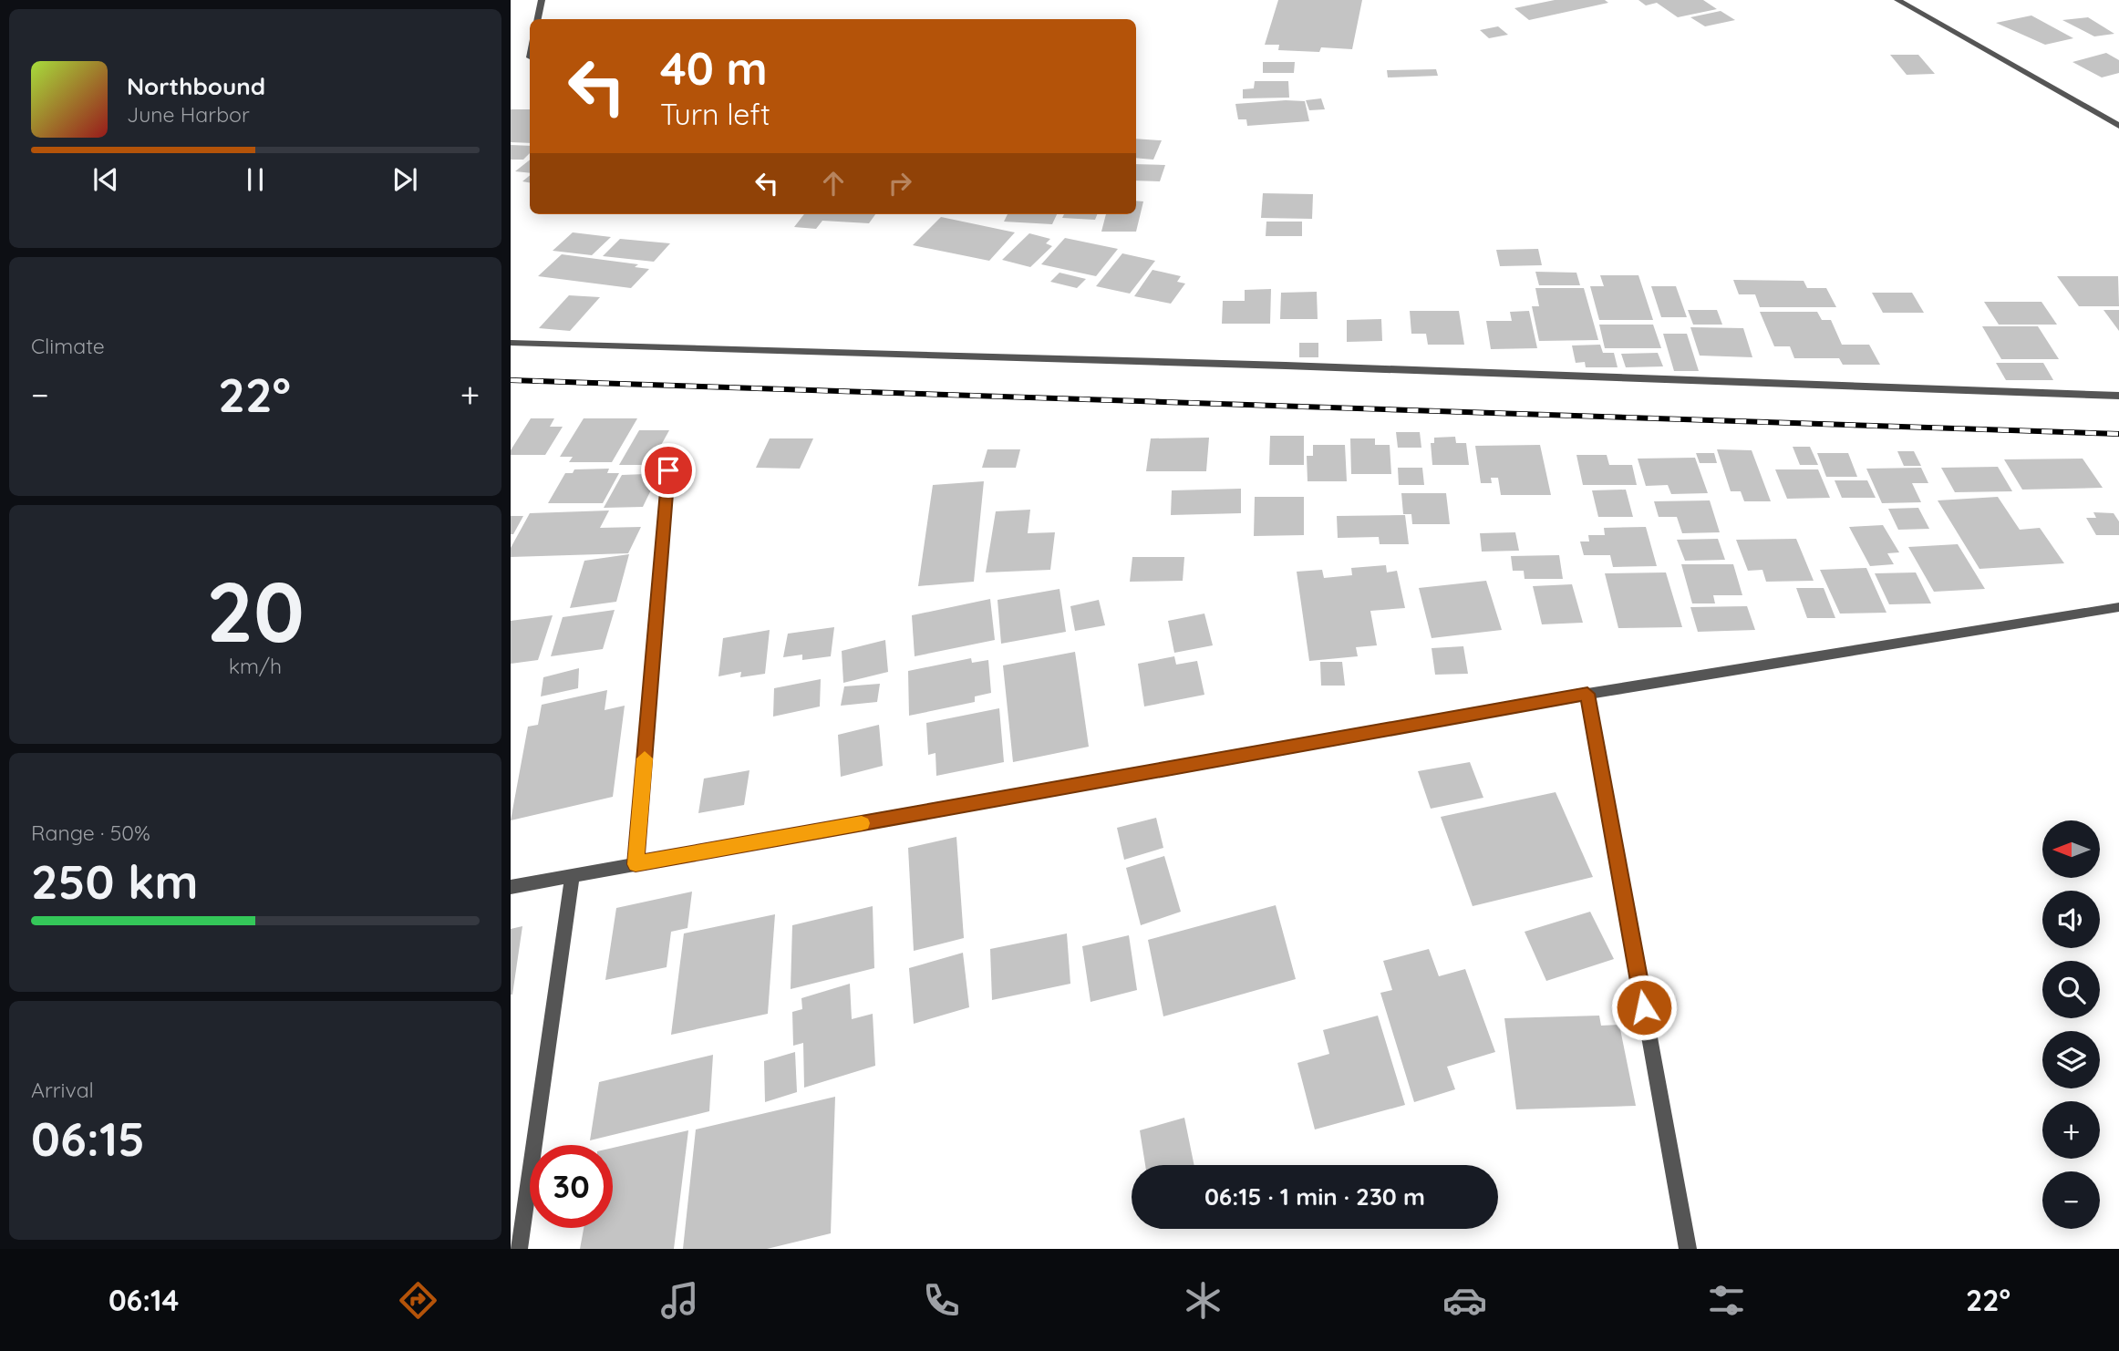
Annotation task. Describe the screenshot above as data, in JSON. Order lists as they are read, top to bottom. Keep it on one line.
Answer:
{"north":"left","page":{"turn":["40 m","Turn left"],"song":["Northbound","June Harbor"],"tile":["Climate",["20","km/h"],["Range · 50%","250 km"],["Arrival","06:15"]],"heat":["−","22°","+"],"map_buttons":["+","−"],"limit":"30","trip":"06:15 · 1 min · 230 m","tabs":["06:14","22°"]}}
